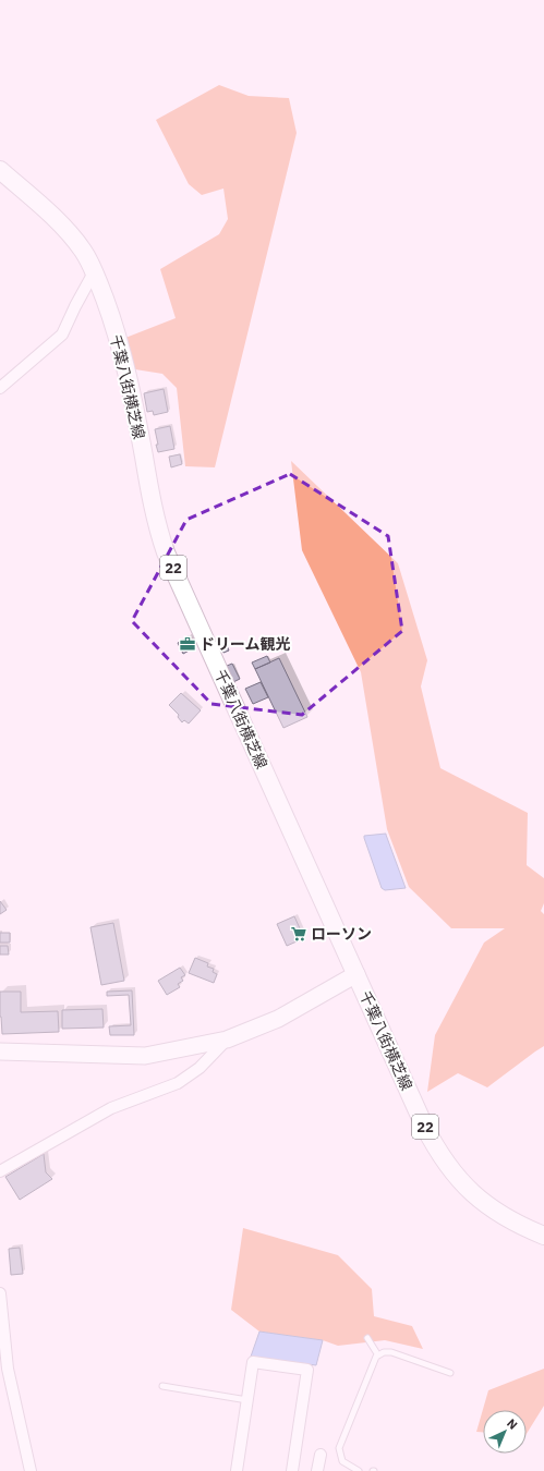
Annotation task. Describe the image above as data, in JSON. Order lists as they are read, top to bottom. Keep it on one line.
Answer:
{"streets":{"main road":["千葉八街横芝線","22"]},"places":{"office":["ドリーム観光"],"supermarket":["ローソン"]},"north":"top right"}
